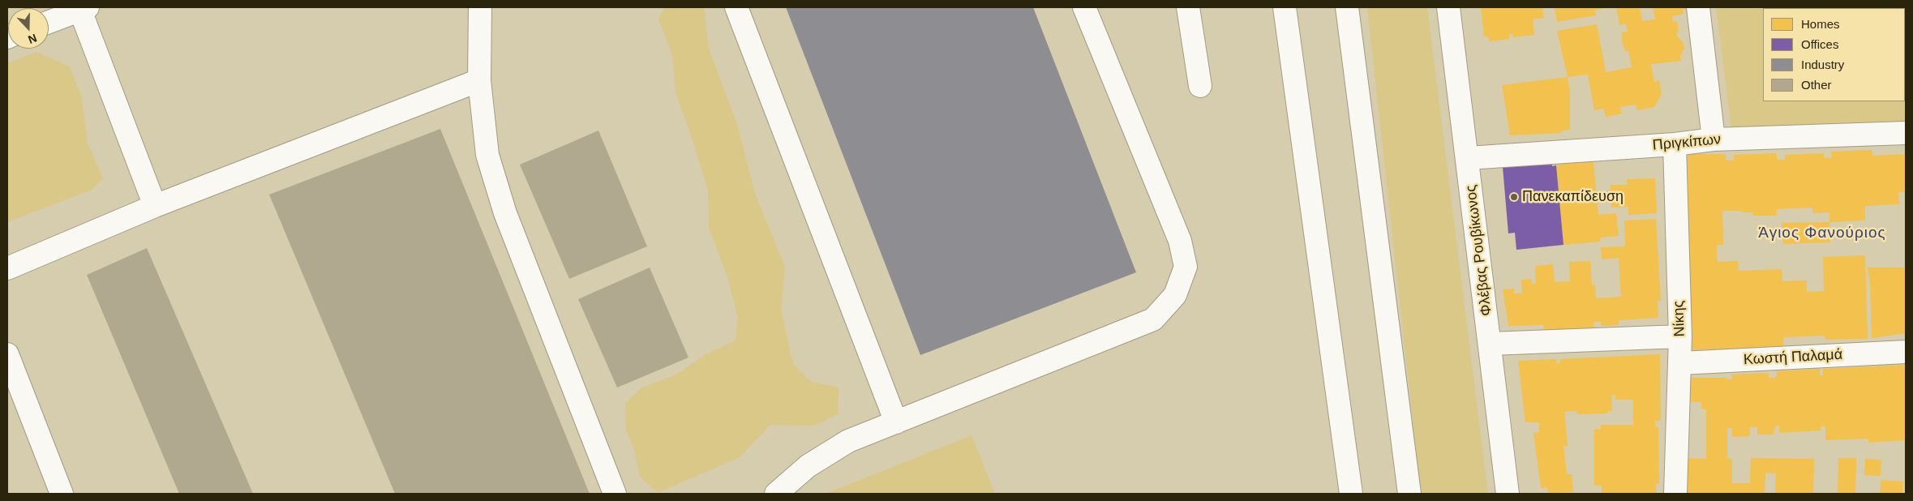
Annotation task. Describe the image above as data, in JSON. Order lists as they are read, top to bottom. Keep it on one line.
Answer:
{"streets":{"street":["Πριγκίπων","Φλέβας Ρουβίκωνος","Νίκης","Κωστή Παλαμά"]},"crossings":[["Πριγκίπων","Φλέβας Ρουβίκωνος"],["Πριγκίπων","Νίκης"],["Νίκης","Κωστή Παλαμά"]],"districts":["Άγιος Φανούριος"],"places":["Πανεκαπίδευση"],"legend":["Homes","Offices","Industry","Other"],"north":"bottom"}
